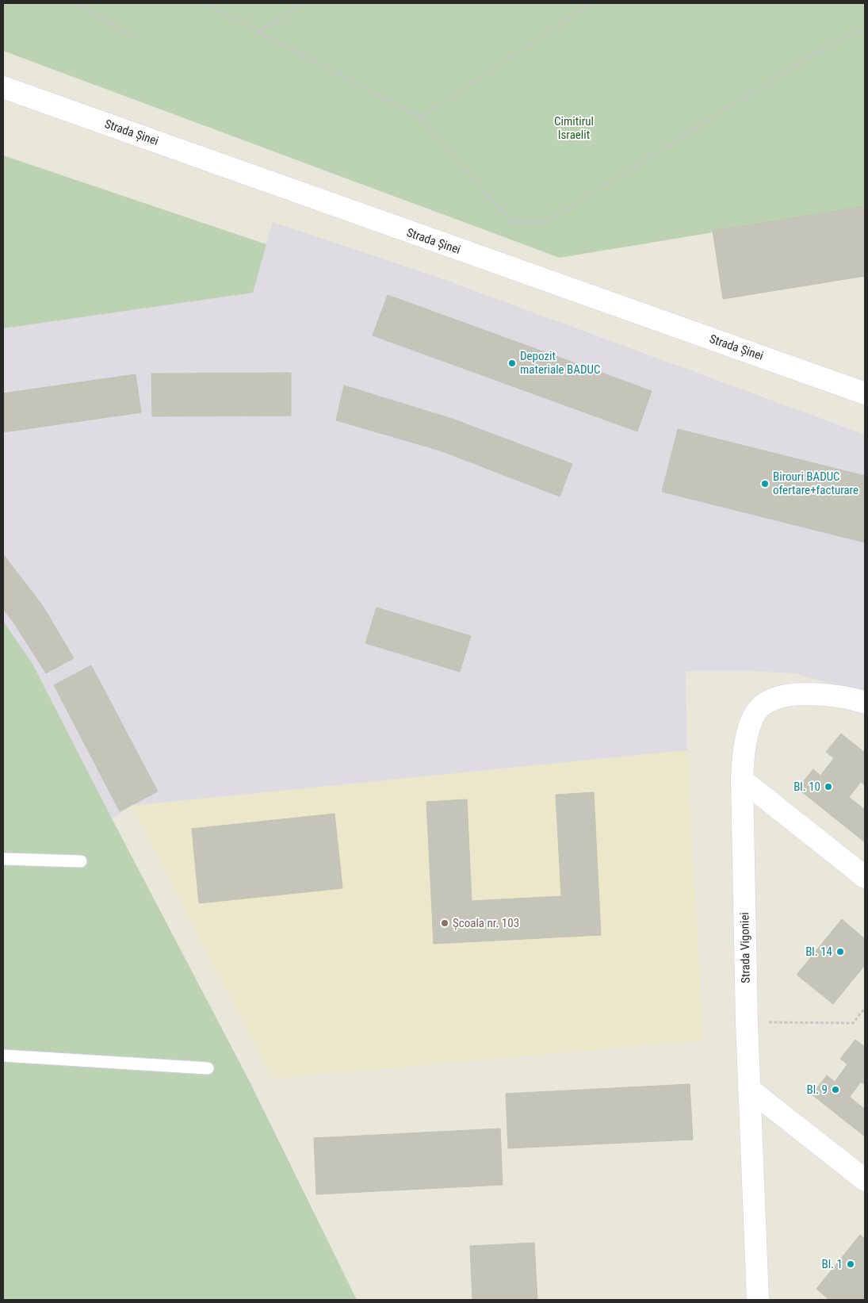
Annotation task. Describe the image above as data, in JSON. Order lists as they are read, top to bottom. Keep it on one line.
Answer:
{"streets":{"street":["Strada Șinei","Strada Vigoniei"]},"parks":["Cimitirul Israelit"],"places":["Depozit materiale BADUC","Birouri BADUC ofertare+facturare","Bl. 10","Școala nr. 103","Bl. 14","Bl. 9","Bl. 1"]}
